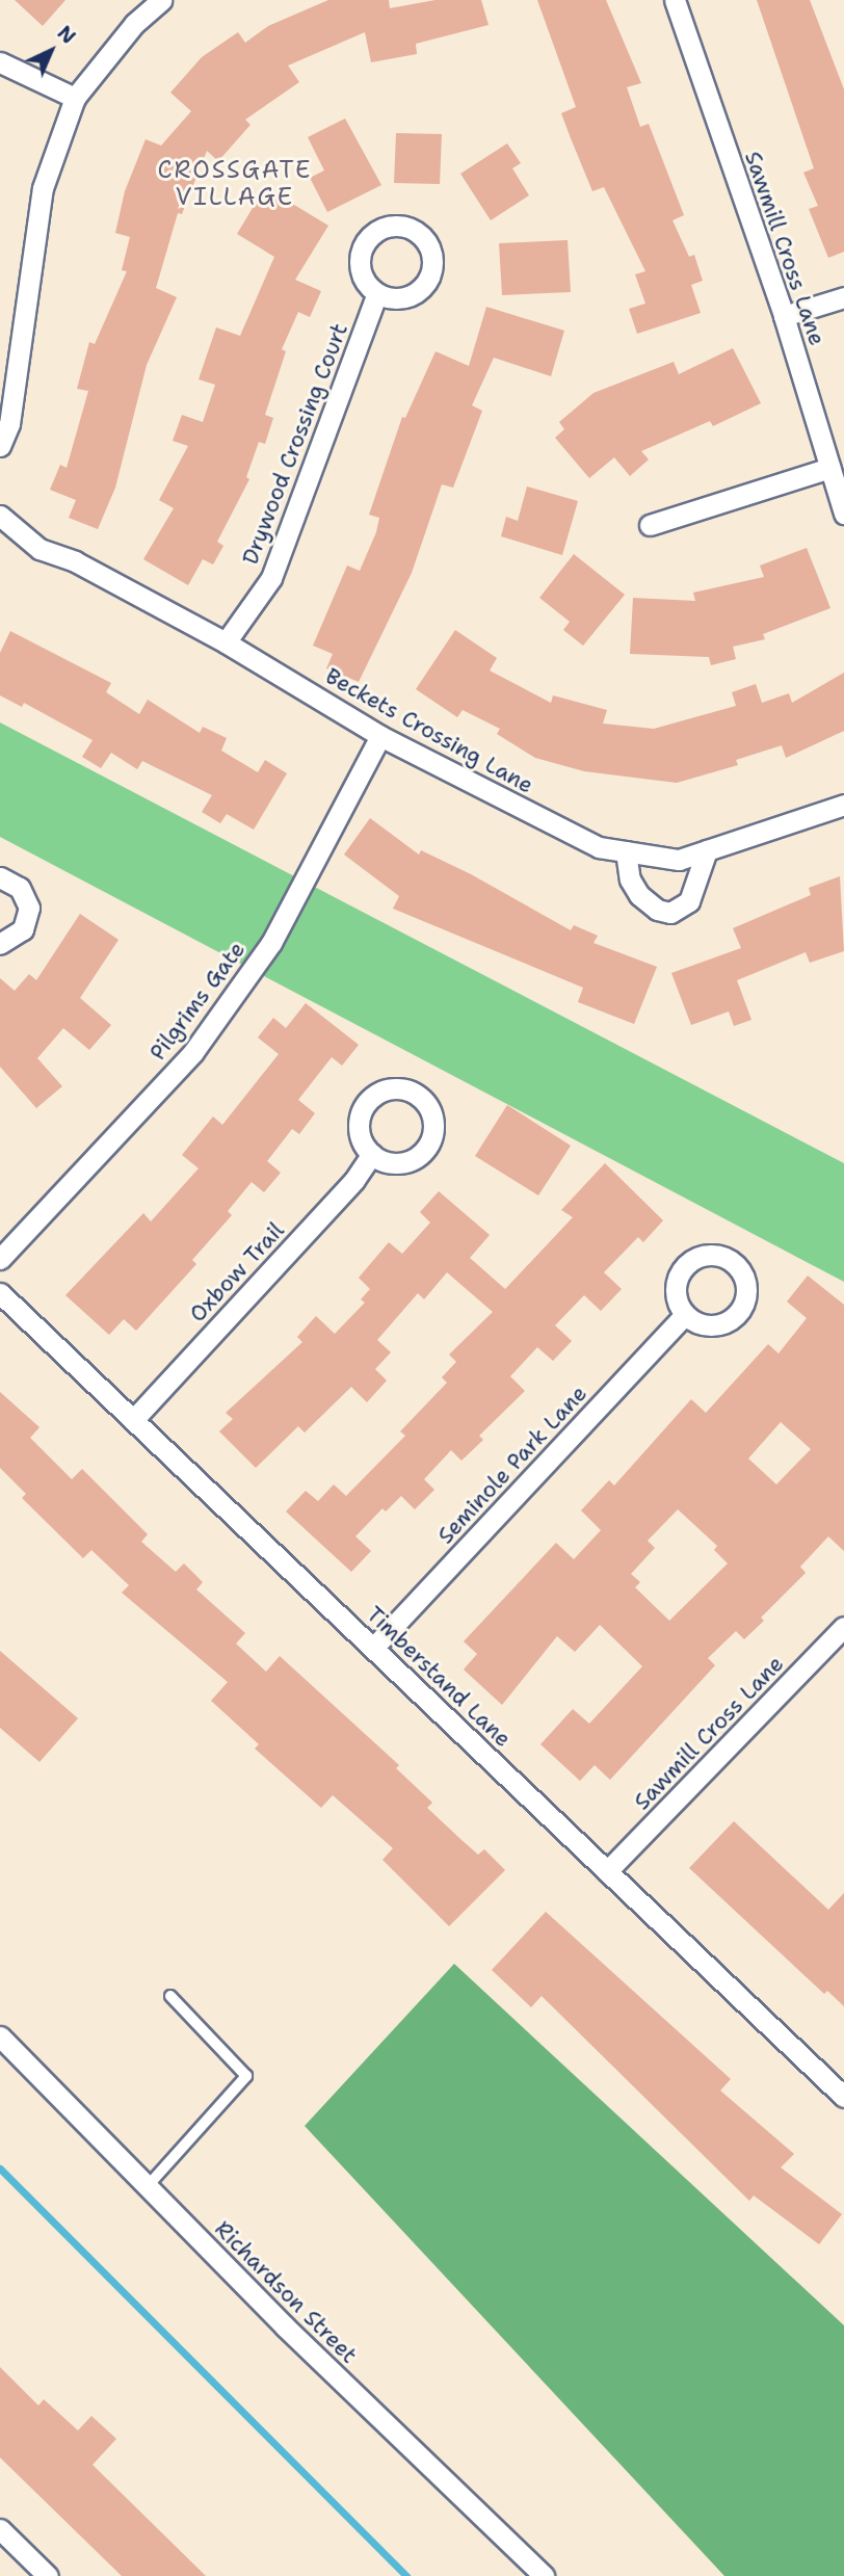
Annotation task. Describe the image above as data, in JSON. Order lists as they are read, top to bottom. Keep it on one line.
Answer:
{"streets":{"street":["Sawmill Cross Lane","Drywood Crossing Court","Beckets Crossing Lane","Pilgrims Gate","Oxbow Trail","Seminole Park Lane","Timberstand Lane","Richardson Street"]},"crossings":[["Sawmill Cross Lane","Timberstand Lane"],["Drywood Crossing Court","Beckets Crossing Lane"],["Beckets Crossing Lane","Pilgrims Gate"],["Oxbow Trail","Timberstand Lane"],["Seminole Park Lane","Timberstand Lane"]],"districts":["CROSSGATE VILLAGE"],"north":"top right"}
